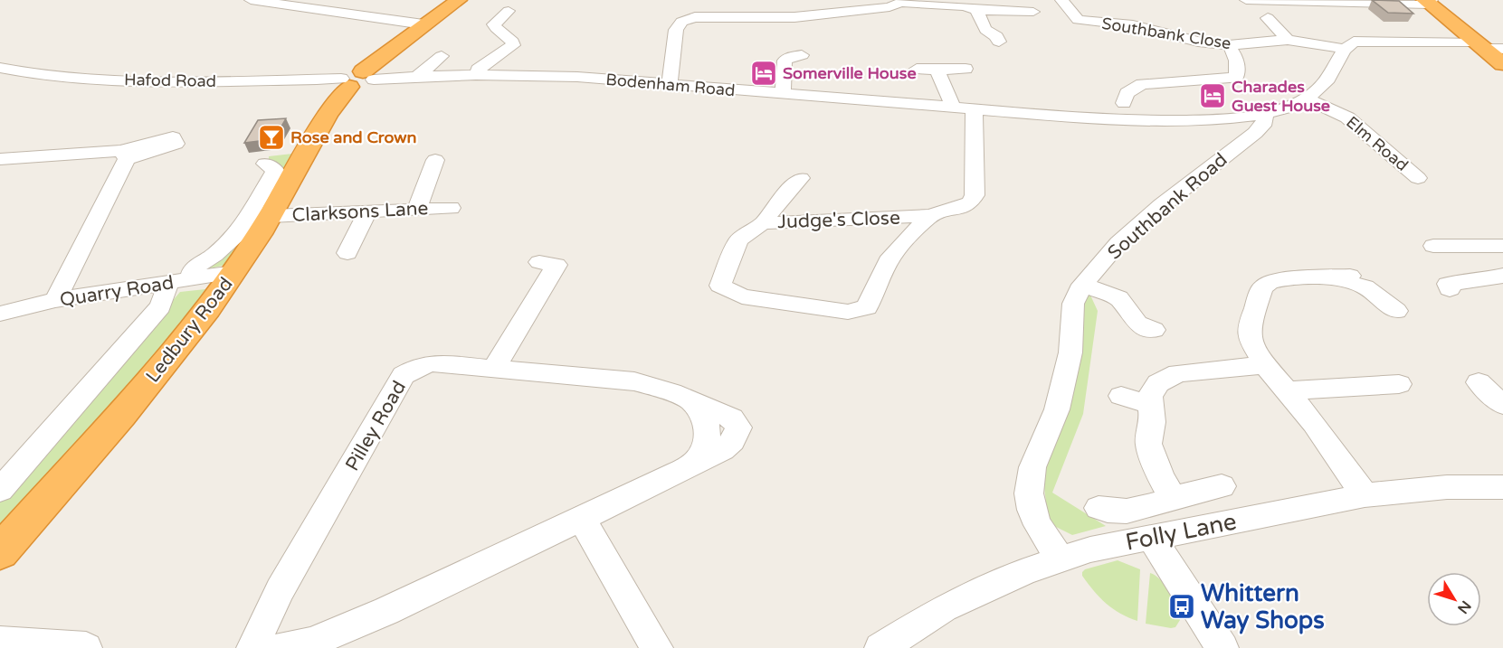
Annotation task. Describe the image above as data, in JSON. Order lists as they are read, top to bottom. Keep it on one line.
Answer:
{"streets":{"highway":["Ledbury Road"],"street":["Southbank Close","Hafod Road","Bodenham Road","Elm Road","Southbank Road","Clarksons Lane","Judge's Close","Quarry Road","Pilley Road","Folly Lane"]},"crossings":[["Southbank Close","Southbank Road"],["Hafod Road","Bodenham Road"],["Hafod Road","Ledbury Road"],["Bodenham Road","Southbank Road"],["Bodenham Road","Judge's Close"],["Bodenham Road","Ledbury Road"],["Elm Road","Southbank Road"],["Southbank Road","Folly Lane"],["Clarksons Lane","Ledbury Road"],["Quarry Road","Ledbury Road"]],"places":{"hotel":["Somerville House","Charades Guest House"],"bar":["Rose and Crown"],"bus stop":["Whittern Way Shops"]},"north":"bottom right"}
